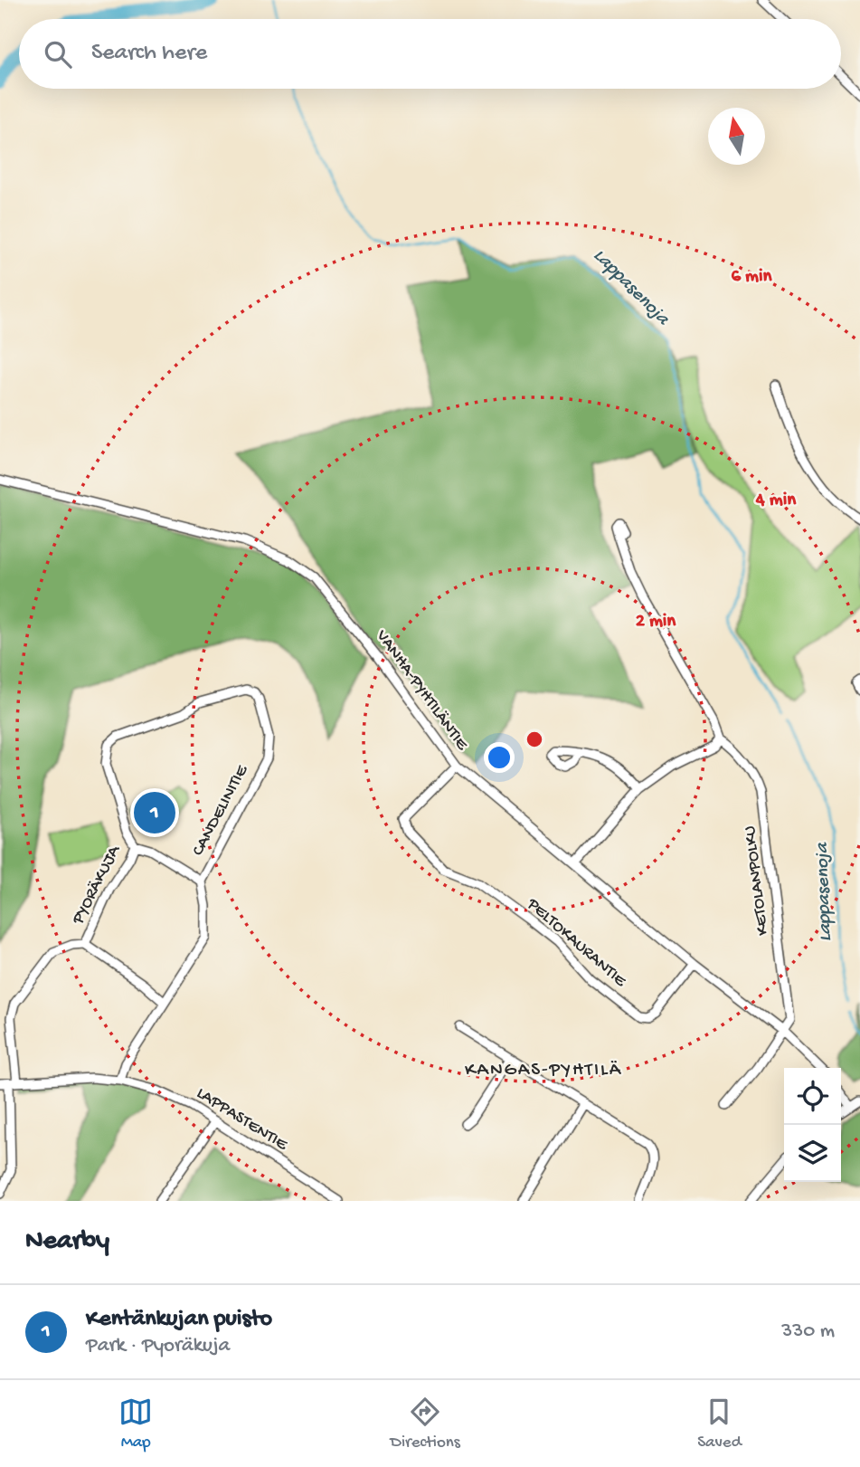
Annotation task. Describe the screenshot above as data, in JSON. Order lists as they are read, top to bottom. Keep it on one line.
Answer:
{"streets":{"street":["VANHA-PYHTILÄNTIE","CANDELINITIE","KETOLANPOLKU","PYORÄKUJA","PELTOKAURANTIE","LAPPASTENTIE"]},"crossings":[["VANHA-PYHTILÄNTIE","KETOLANPOLKU"],["VANHA-PYHTILÄNTIE","PELTOKAURANTIE"],["CANDELINITIE","PYORÄKUJA"],["CANDELINITIE","LAPPASTENTIE"],["PYORÄKUJA","LAPPASTENTIE"]],"districts":["KANGAS-PYHTILÄ"],"water":["Lappasenoja"],"north":"top","page":{"search":"Search here","pins":"1","heading":"Nearby","list":[{"mark":"1","name":"Kentänkujan puisto","note":"Park · Pyoräkuja","value":"330 m"}],"nav":["Map","Directions","Saved"]},"rings":["6 min","4 min","2 min"]}
